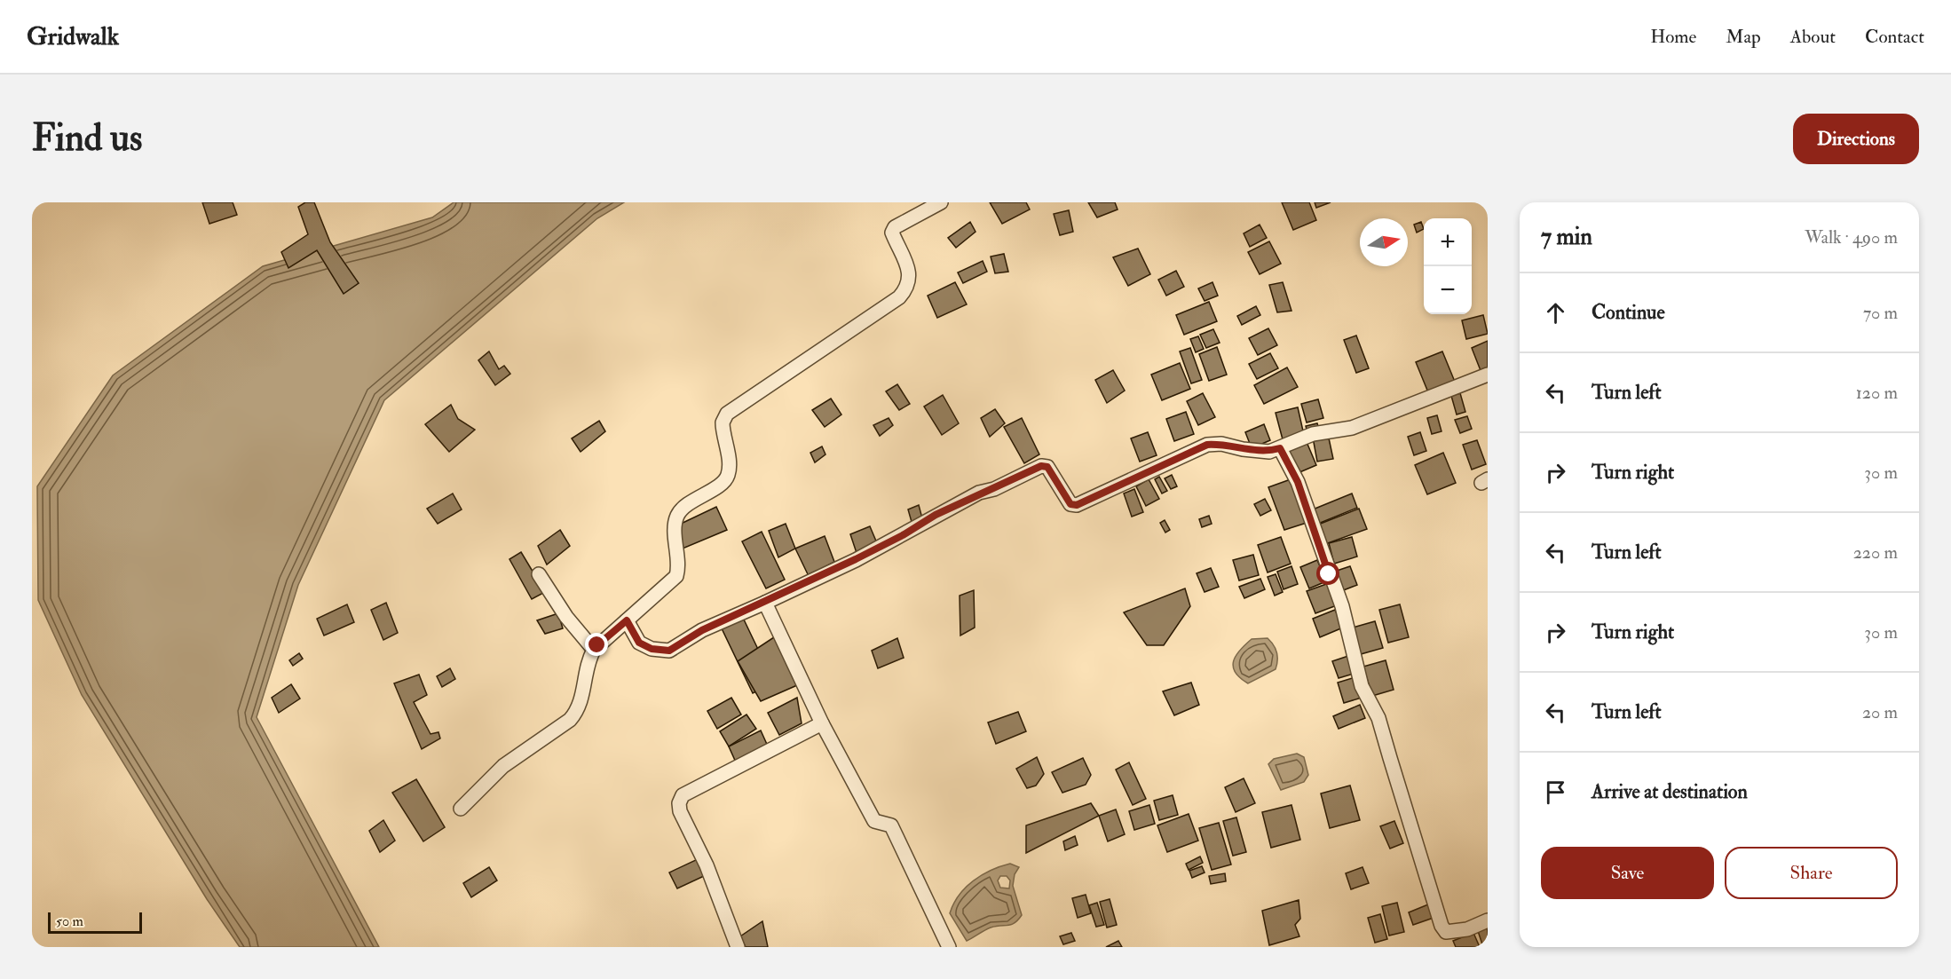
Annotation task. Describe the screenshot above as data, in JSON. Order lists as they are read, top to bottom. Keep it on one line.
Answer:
{"scale_bar":"50 m","north":"right","page":{"header":"Gridwalk","nav":["Home","Map","About","Contact"],"buttons":["Directions",["Save","Share"]],"title":"Find us","heading":["7 min","Walk · 490 m"],"map_buttons":["+","−"],"list":[["Continue","70 m"],["Turn left","120 m"],["Turn right","30 m"],["Turn left","220 m"],["Turn right","30 m"],["Turn left","20 m"],"Arrive at destination"],"scale":"50 m"}}
